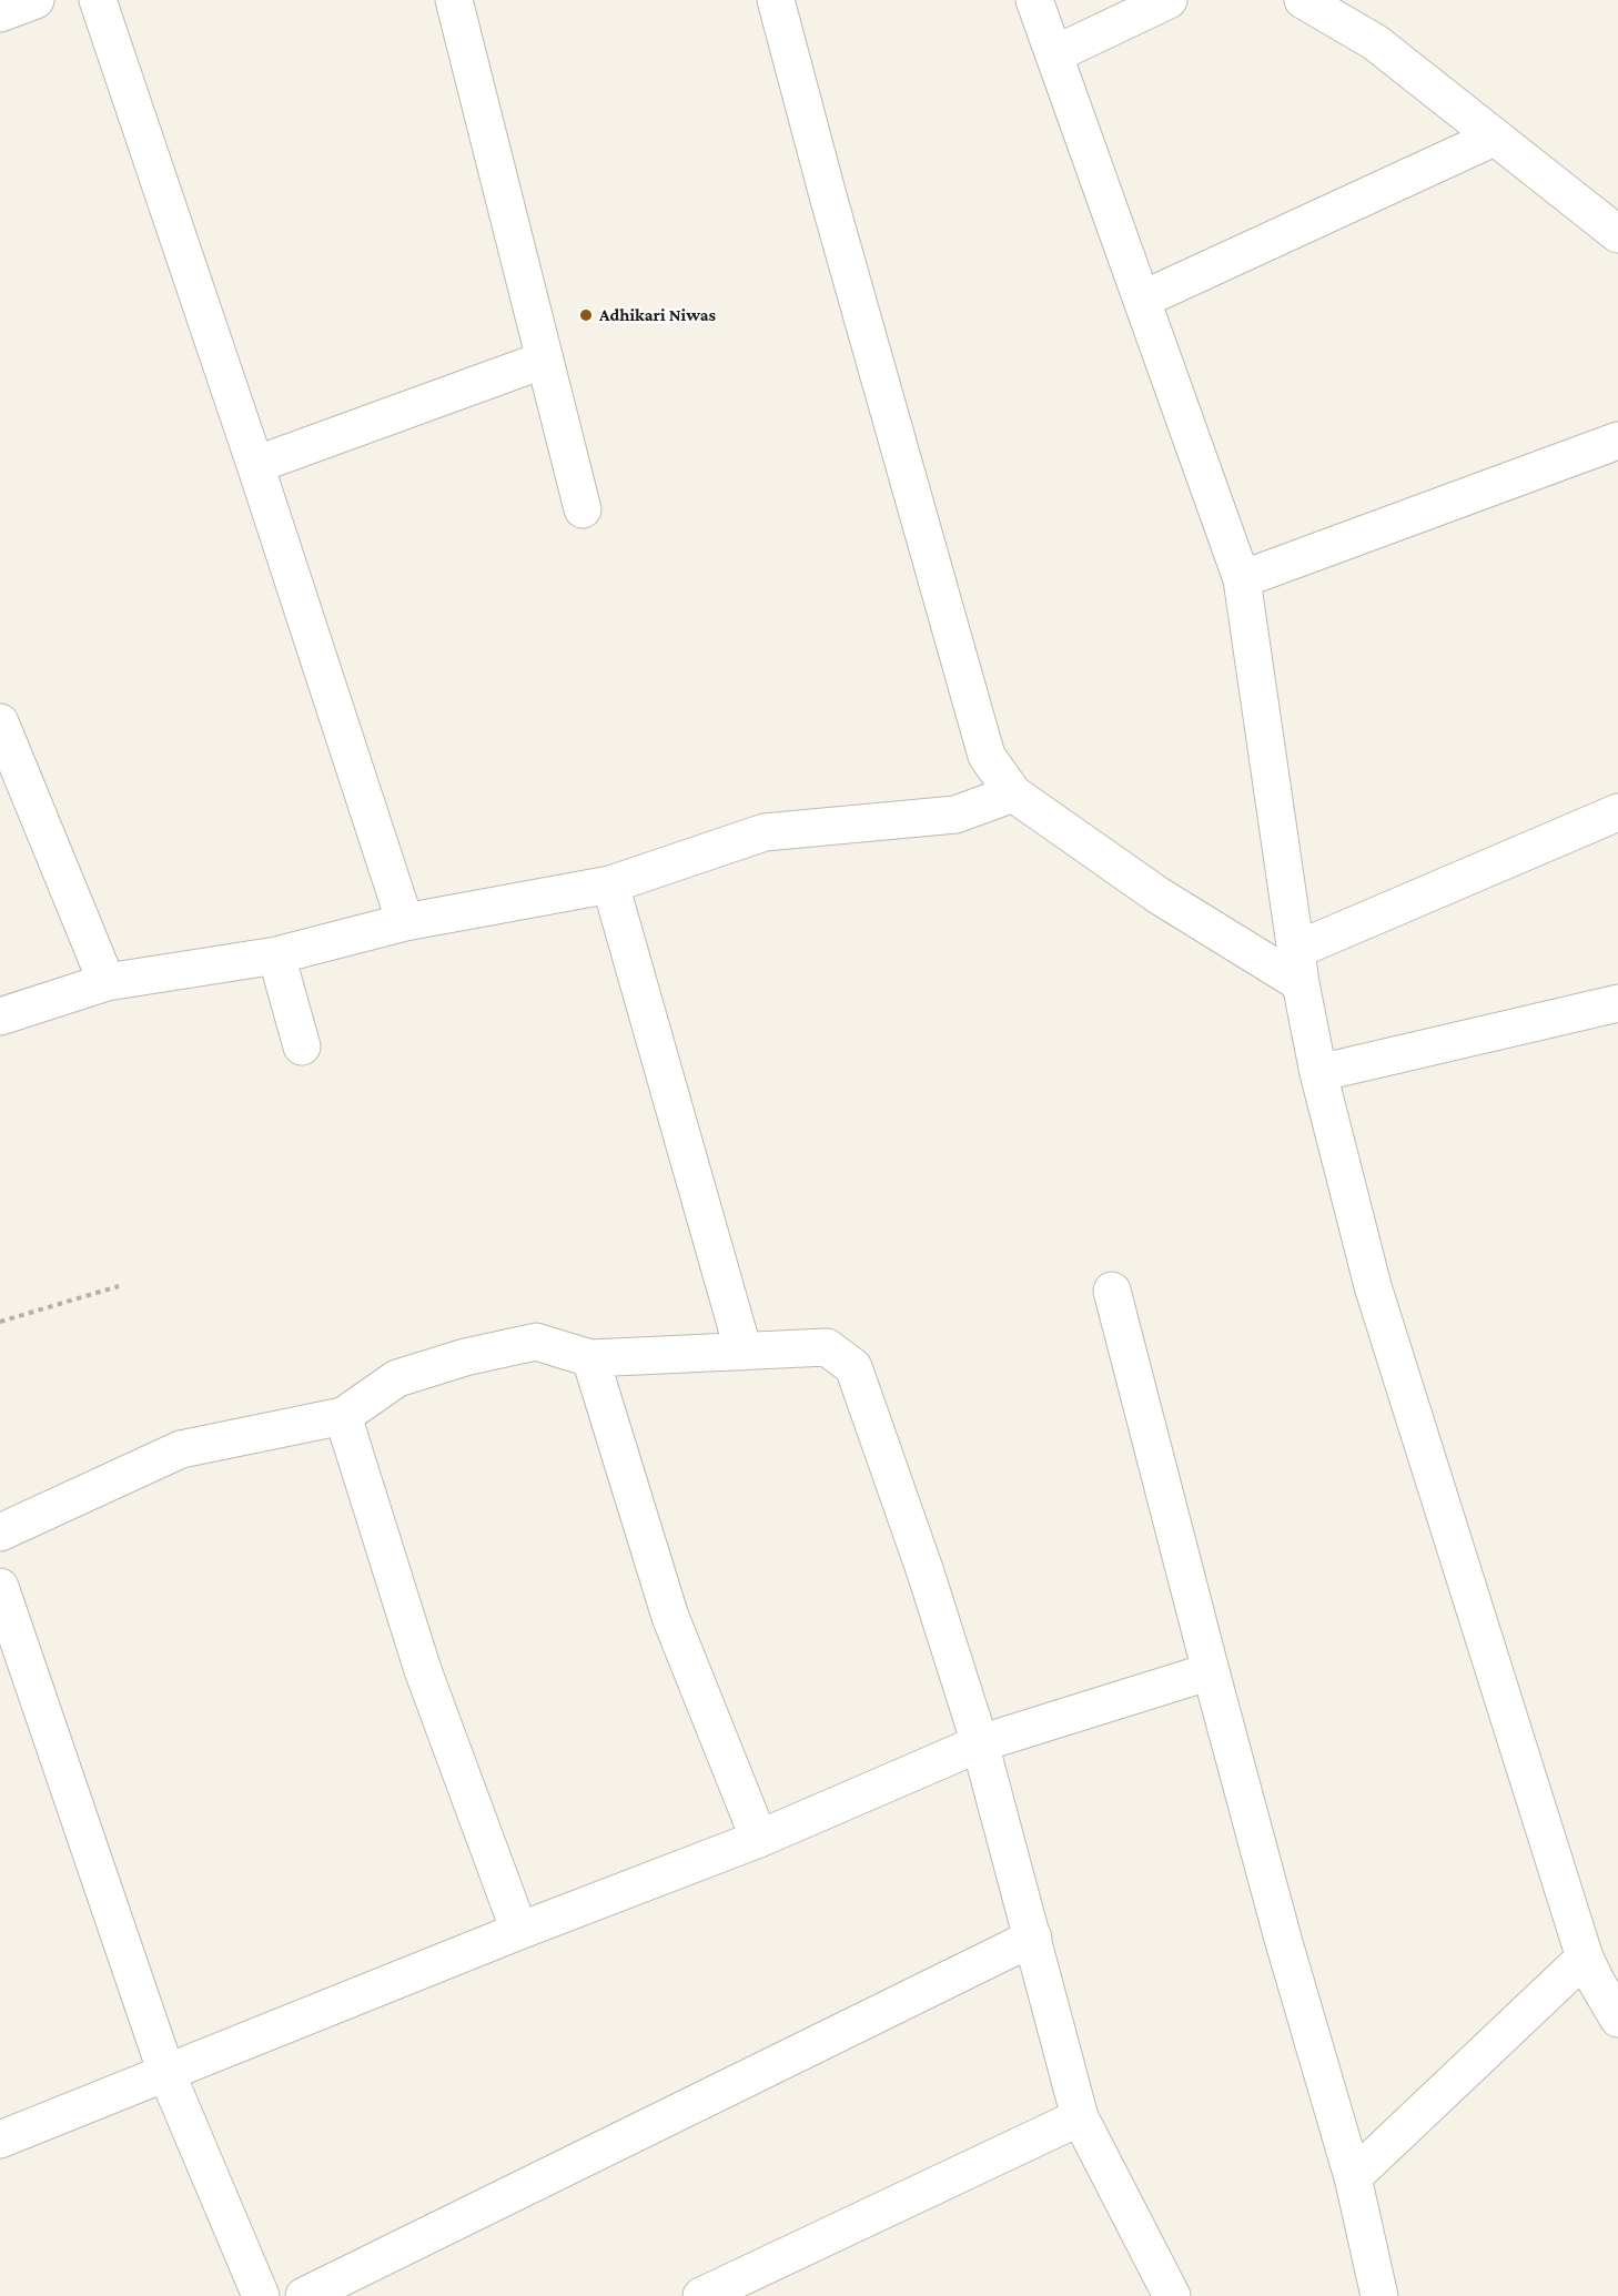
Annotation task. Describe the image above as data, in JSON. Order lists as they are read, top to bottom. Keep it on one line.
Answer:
{"places":["Adhikari Niwas"]}
